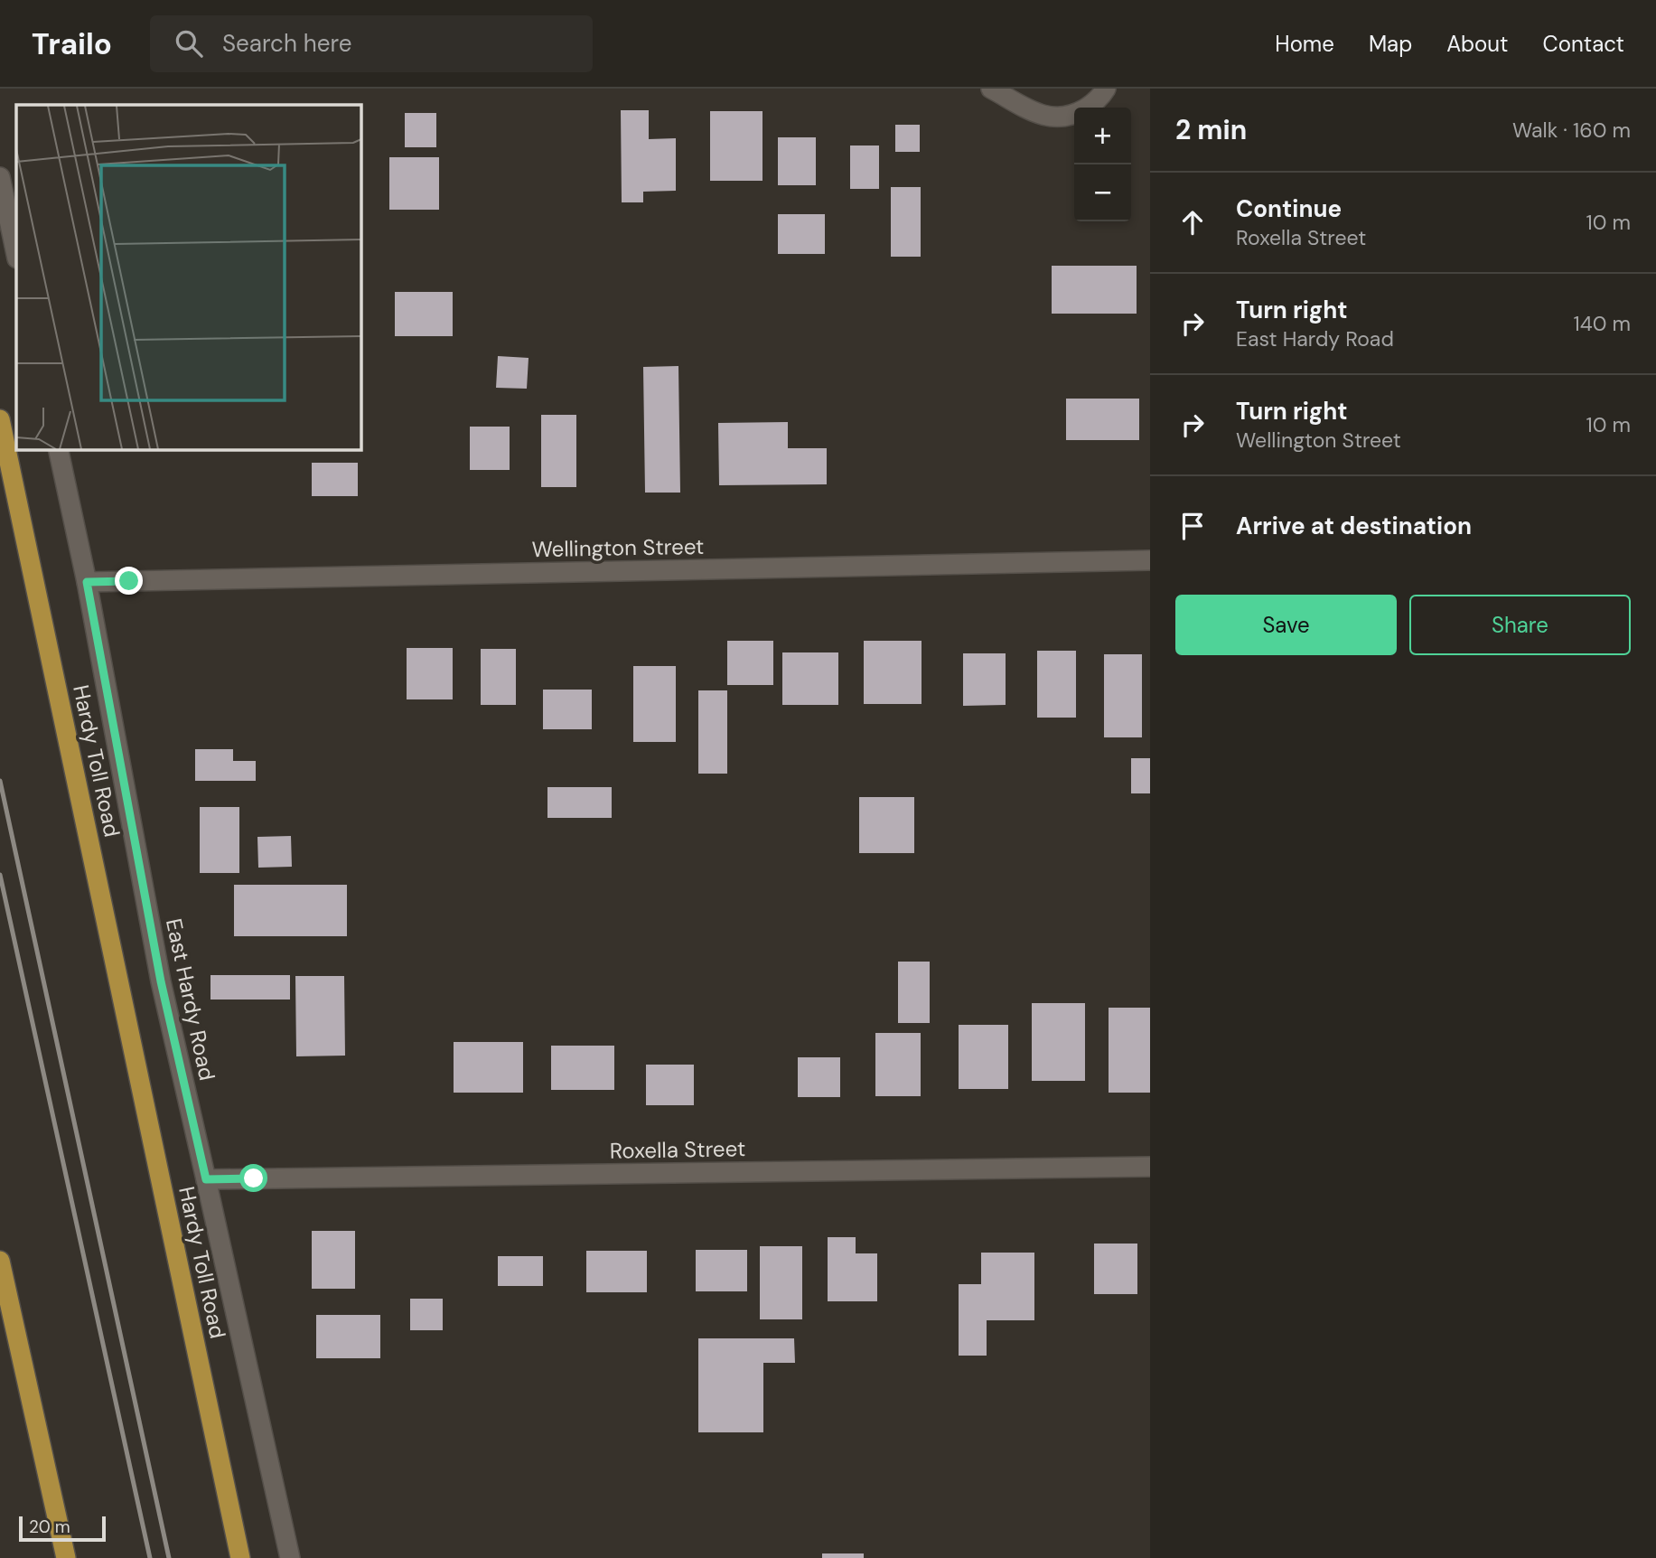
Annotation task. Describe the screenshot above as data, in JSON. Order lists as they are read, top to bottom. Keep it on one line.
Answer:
{"streets":{"highway":["Hardy Toll Road"],"street":["Wellington Street","East Hardy Road","Roxella Street"]},"crossings":[["Wellington Street","East Hardy Road"],["East Hardy Road","Roxella Street"]],"scale_bar":"20 m","page":{"header":"Trailo","search":"Search here","nav":["Home","Map","About","Contact"],"heading":["2 min","Walk · 160 m"],"map_buttons":["+","−"],"list":[["Continue","Roxella Street","10 m"],["Turn right","East Hardy Road","140 m"],["Turn right","Wellington Street","10 m"],"Arrive at destination"],"buttons":["Save","Share"],"scale":"20 m"}}
